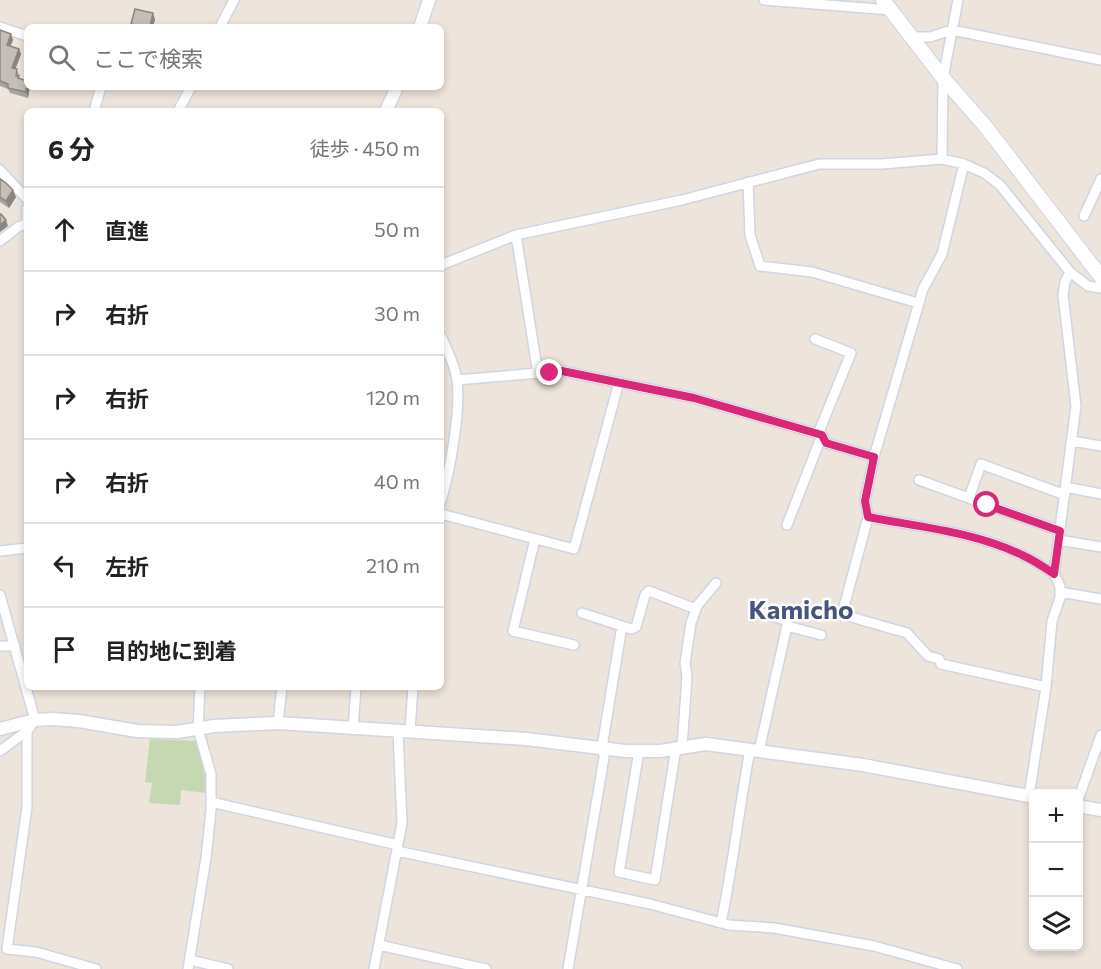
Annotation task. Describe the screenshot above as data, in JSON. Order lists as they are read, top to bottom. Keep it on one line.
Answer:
{"districts":["Kamicho"],"page":{"search":"ここで検索","heading":["6 分","徒歩 · 450 m"],"list":[["直進","50 m"],["右折","30 m"],["右折","120 m"],["右折","40 m"],["左折","210 m"],"目的地に到着"],"map_buttons":["+","−"]}}
